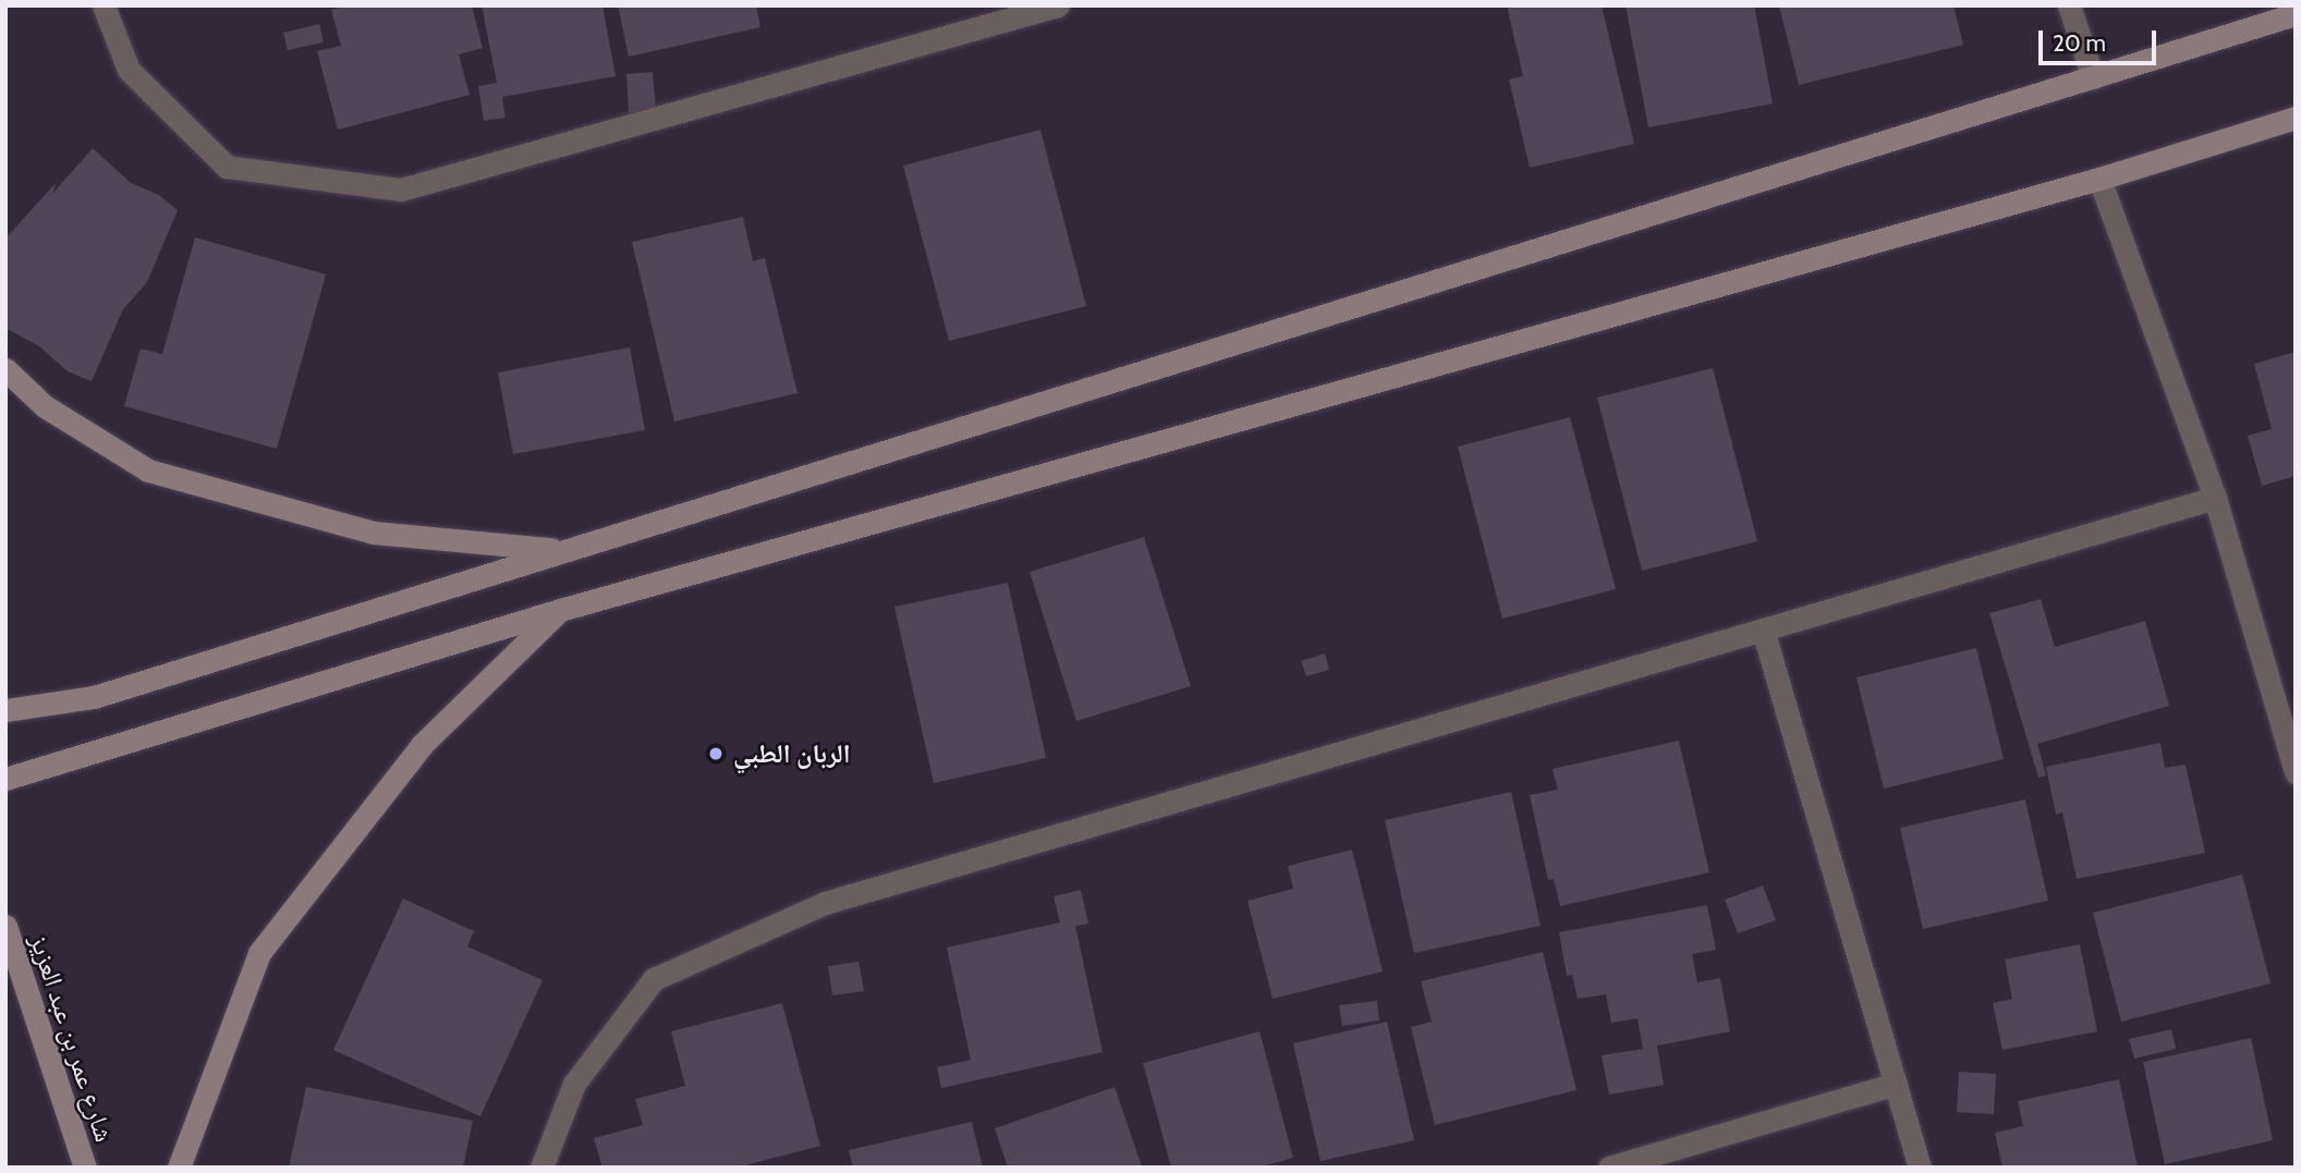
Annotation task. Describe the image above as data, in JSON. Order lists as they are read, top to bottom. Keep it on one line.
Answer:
{"streets":{"street":["شارع عمر بن عبد العزيز"]},"places":["الربان الطبي"],"scale_bar":"20 m"}
